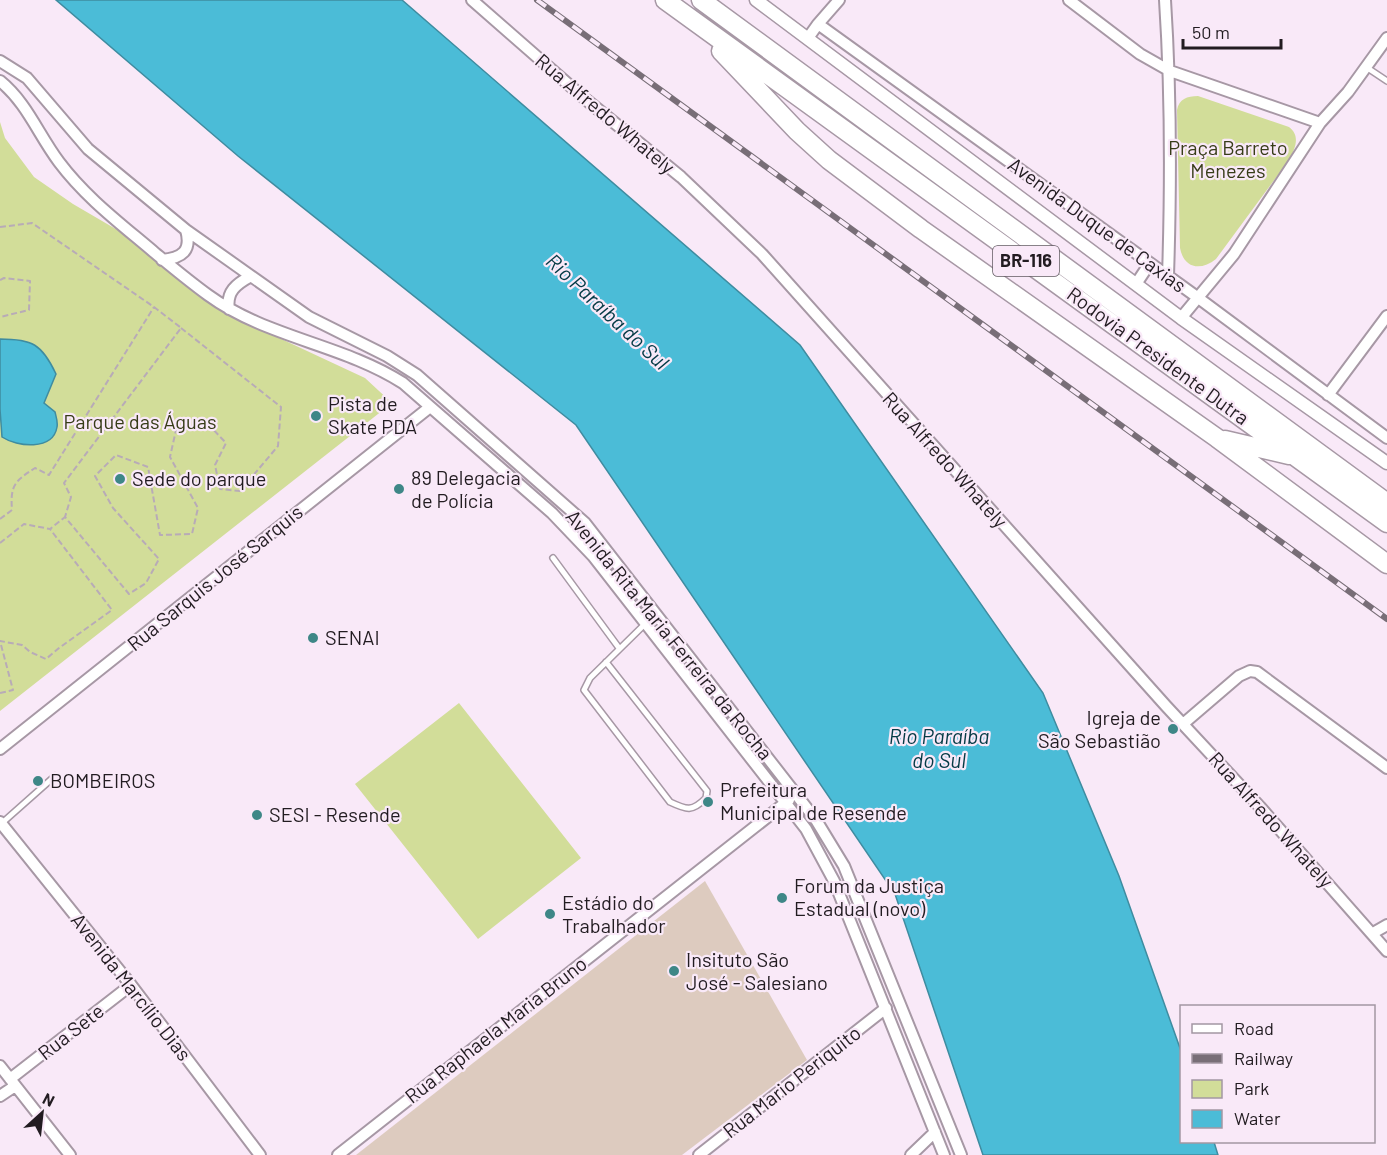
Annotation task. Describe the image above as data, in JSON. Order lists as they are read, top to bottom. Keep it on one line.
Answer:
{"streets":{"highway":["BR-116","Rodovia Presidente Dutra"],"street":["Rua Alfredo Whately","Avenida Duque de Caxias","Rua Sarquis José Sarquis","Avenida Rita Maria Ferreira da Rocha","Avenida Marcílio Dias","Rua Raphaela Maria Bruno","Rua Sete","Rua Mario Periquito"]},"crossings":[["Rua Sarquis José Sarquis","Avenida Rita Maria Ferreira da Rocha"],["Avenida Rita Maria Ferreira da Rocha","Rua Raphaela Maria Bruno"],["Avenida Rita Maria Ferreira da Rocha","Rua Mario Periquito"],["Avenida Marcílio Dias","Rua Sete"]],"water":["Rio Paraíba do Sul"],"parks":["Praça Barreto Menezes","Parque das Águas"],"places":["Pista de Skate PDA","Sede do parque","89 Delegacia de Polícia","SENAI","Igreja de São Sebastião","BOMBEIROS","Prefeitura Municipal de Resende","SESI - Resende","Forum da Justiça Estadual (novo)","Estádio do Trabalhador","Insituto São José - Salesiano"],"legend":["Road","Railway","Park","Water"],"scale_bar":"50 m","north":"top right"}
